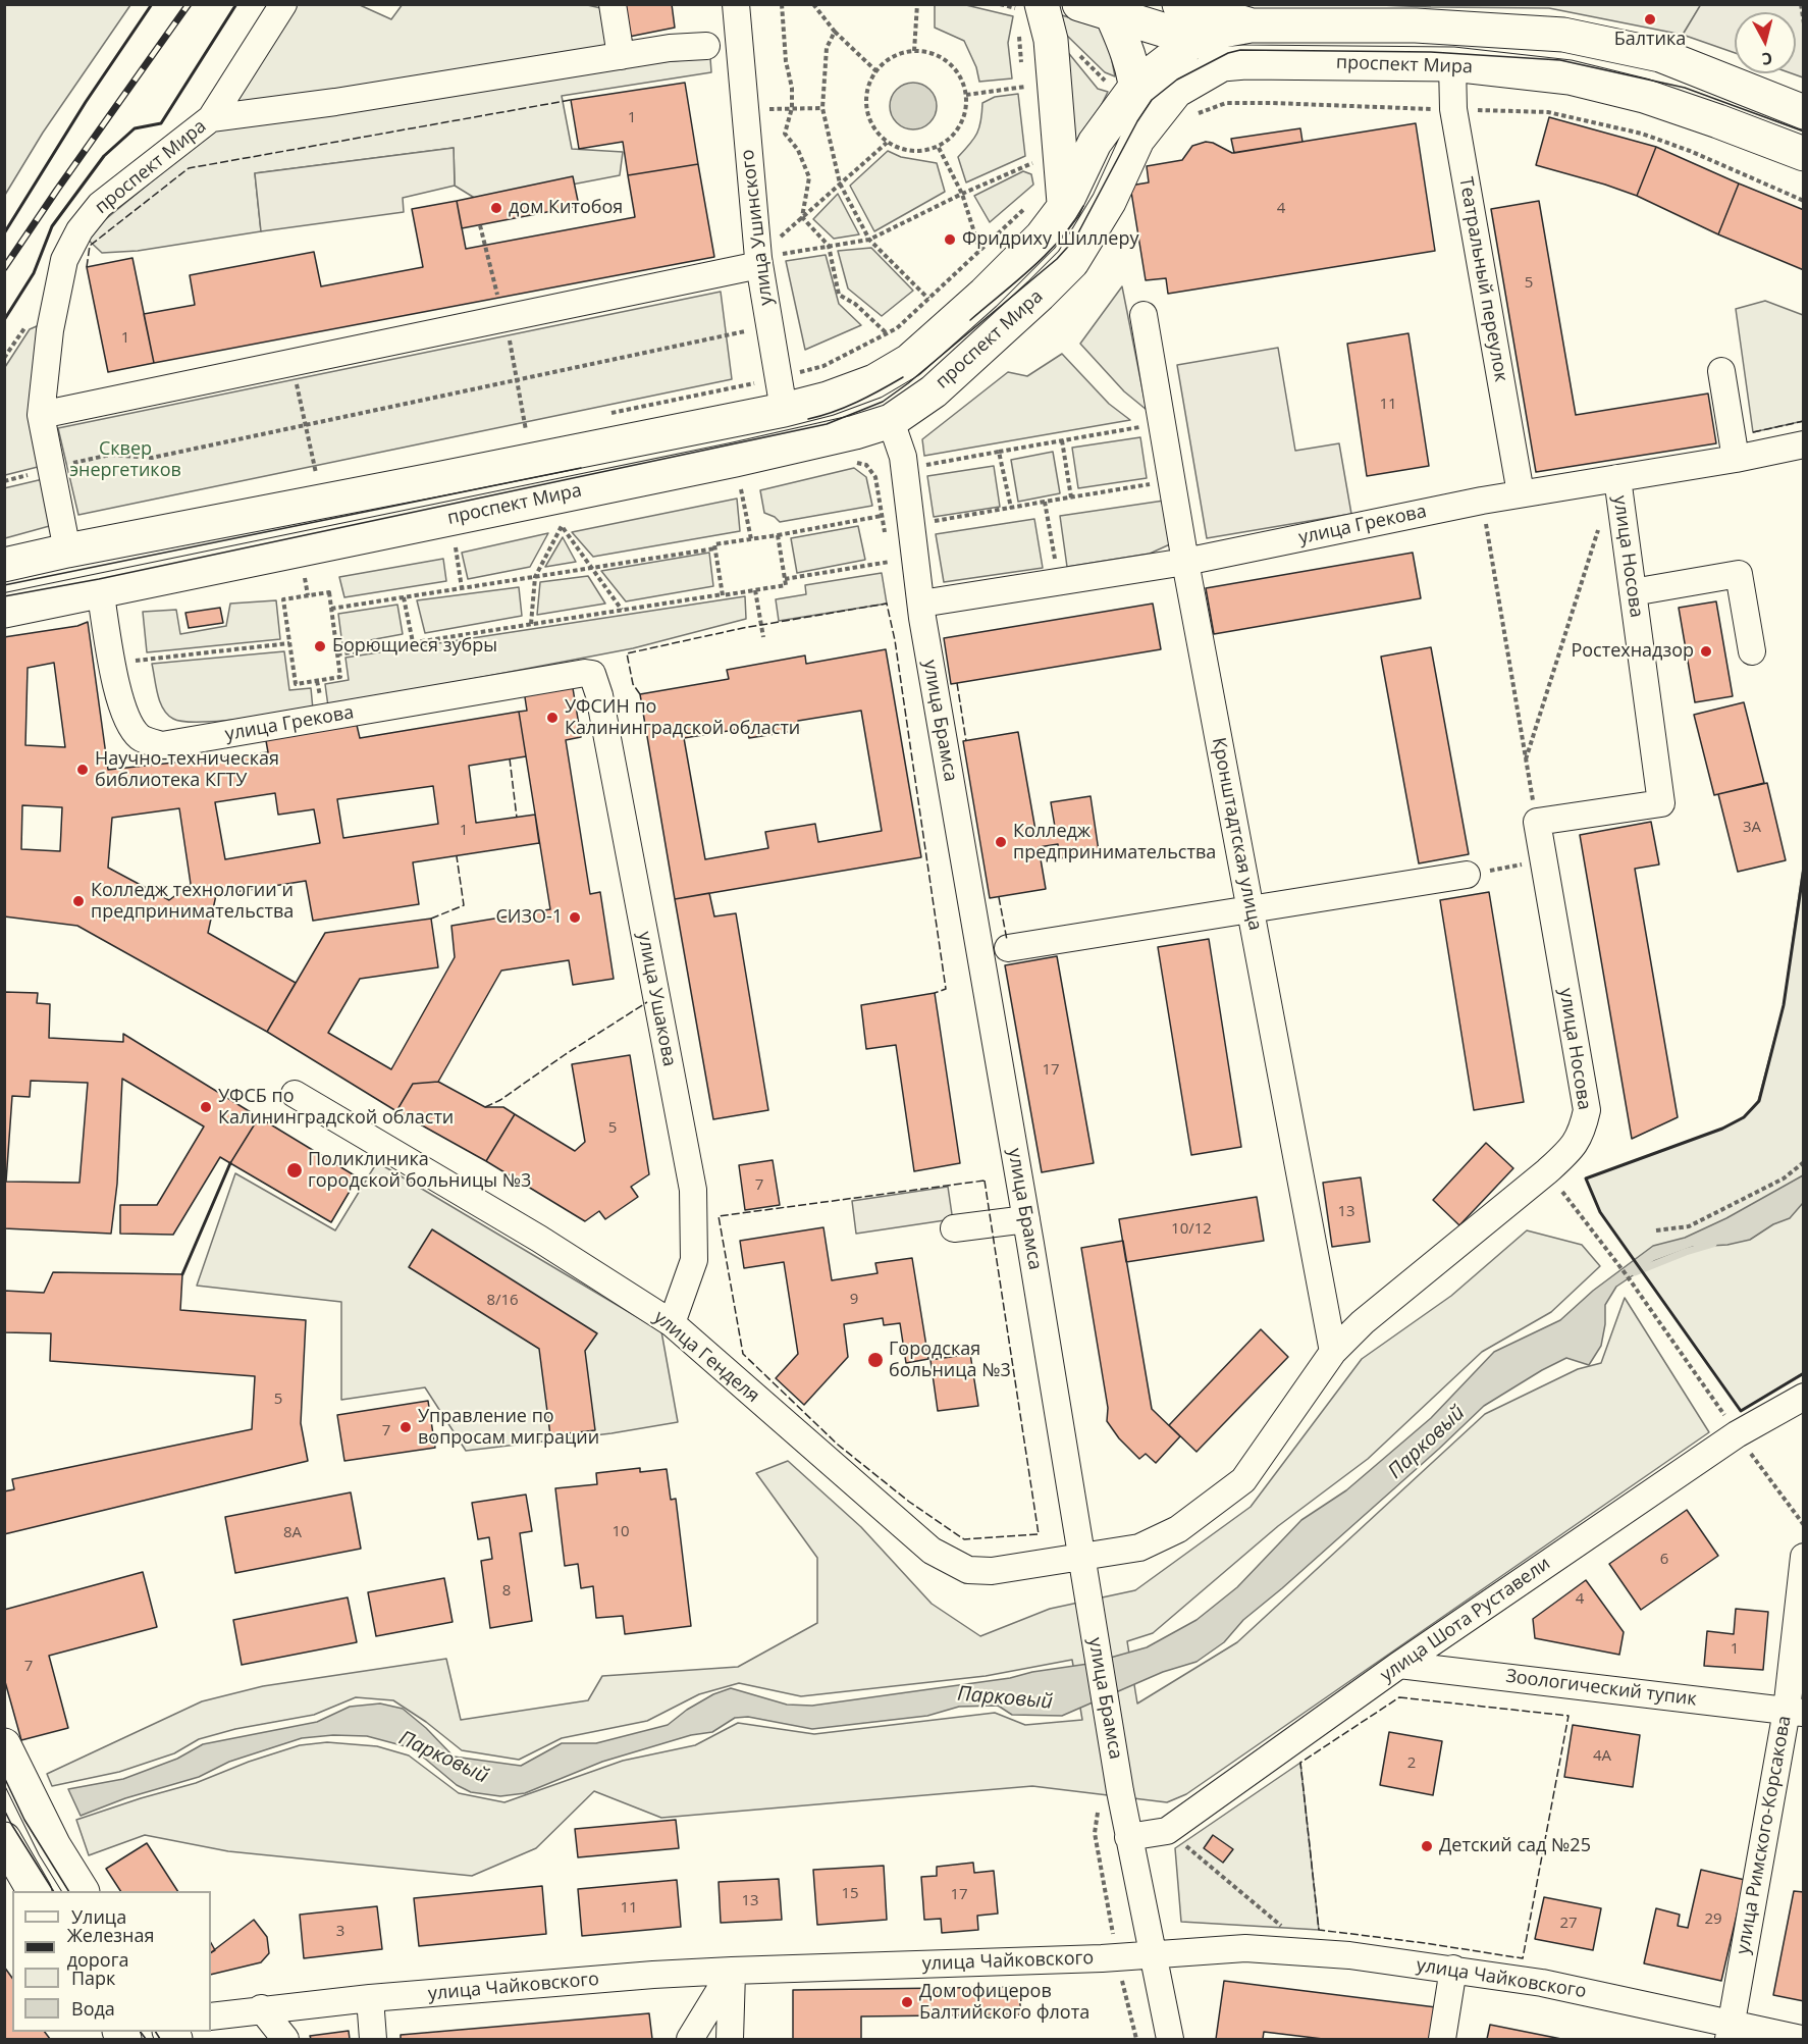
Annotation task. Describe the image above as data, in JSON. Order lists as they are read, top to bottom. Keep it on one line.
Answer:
{"streets":{"main road":["проспект Мира","улица Ушинского","улица Брамса"],"street":["Театральный переулок","улица Грекова","улица Носова","Кронштадтская улица","улица Ушакова","улица Генделя","улица Шота Руставели","Зоологический тупик","улица Римского-Корсакова","улица Чайковского"]},"crossings":[["проспект Мира","улица Ушинского"],["проспект Мира","Театральный переулок"],["проспект Мира","улица Грекова"],["проспект Мира","улица Брамса"],["Театральный переулок","улица Грекова"],["улица Грекова","улица Носова"],["улица Грекова","улица Брамса"],["улица Грекова","Кронштадтская улица"],["улица Грекова","улица Ушакова"],["улица Носова","улица Брамса"],["улица Носова","Кронштадтская улица"],["улица Носова","улица Генделя"],["улица Брамса","улица Генделя"],["улица Брамса","улица Шота Руставели"],["улица Брамса","улица Чайковского"],["улица Ушакова","улица Генделя"],["улица Шота Руставели","Зоологический тупик"],["Зоологический тупик","улица Римского-Корсакова"],["улица Римского-Корсакова","улица Чайковского"]],"water":["Парковый"],"parks":["Сквер энергетиков"],"places":["Балтика","дом Китобоя","Фридриху Шиллеру","Борющиеся зубры","Ростехнадзор","УФСИН по Калининградской области","Научно-техническая библиотека КГТУ","Колледж предпринимательства","Колледж технологии и предпринимательства","СИЗО-1","УФСБ по Калининградской области","Поликлиника городской больницы №3","Городская больница №3","Управление по вопросам миграции","Детский сад №25","Дом офицеров Балтийского флота"],"house_numbers":["1","4","5","1","11","3А","1","17","5","7","13","10/12","9","8/16","5","7","10","8А","6","8","4","1","7","4А","2","15","17","13","11","29","27","3"],"legend":["Улица","Железная дорога","Парк","Вода"],"north":"bottom"}
